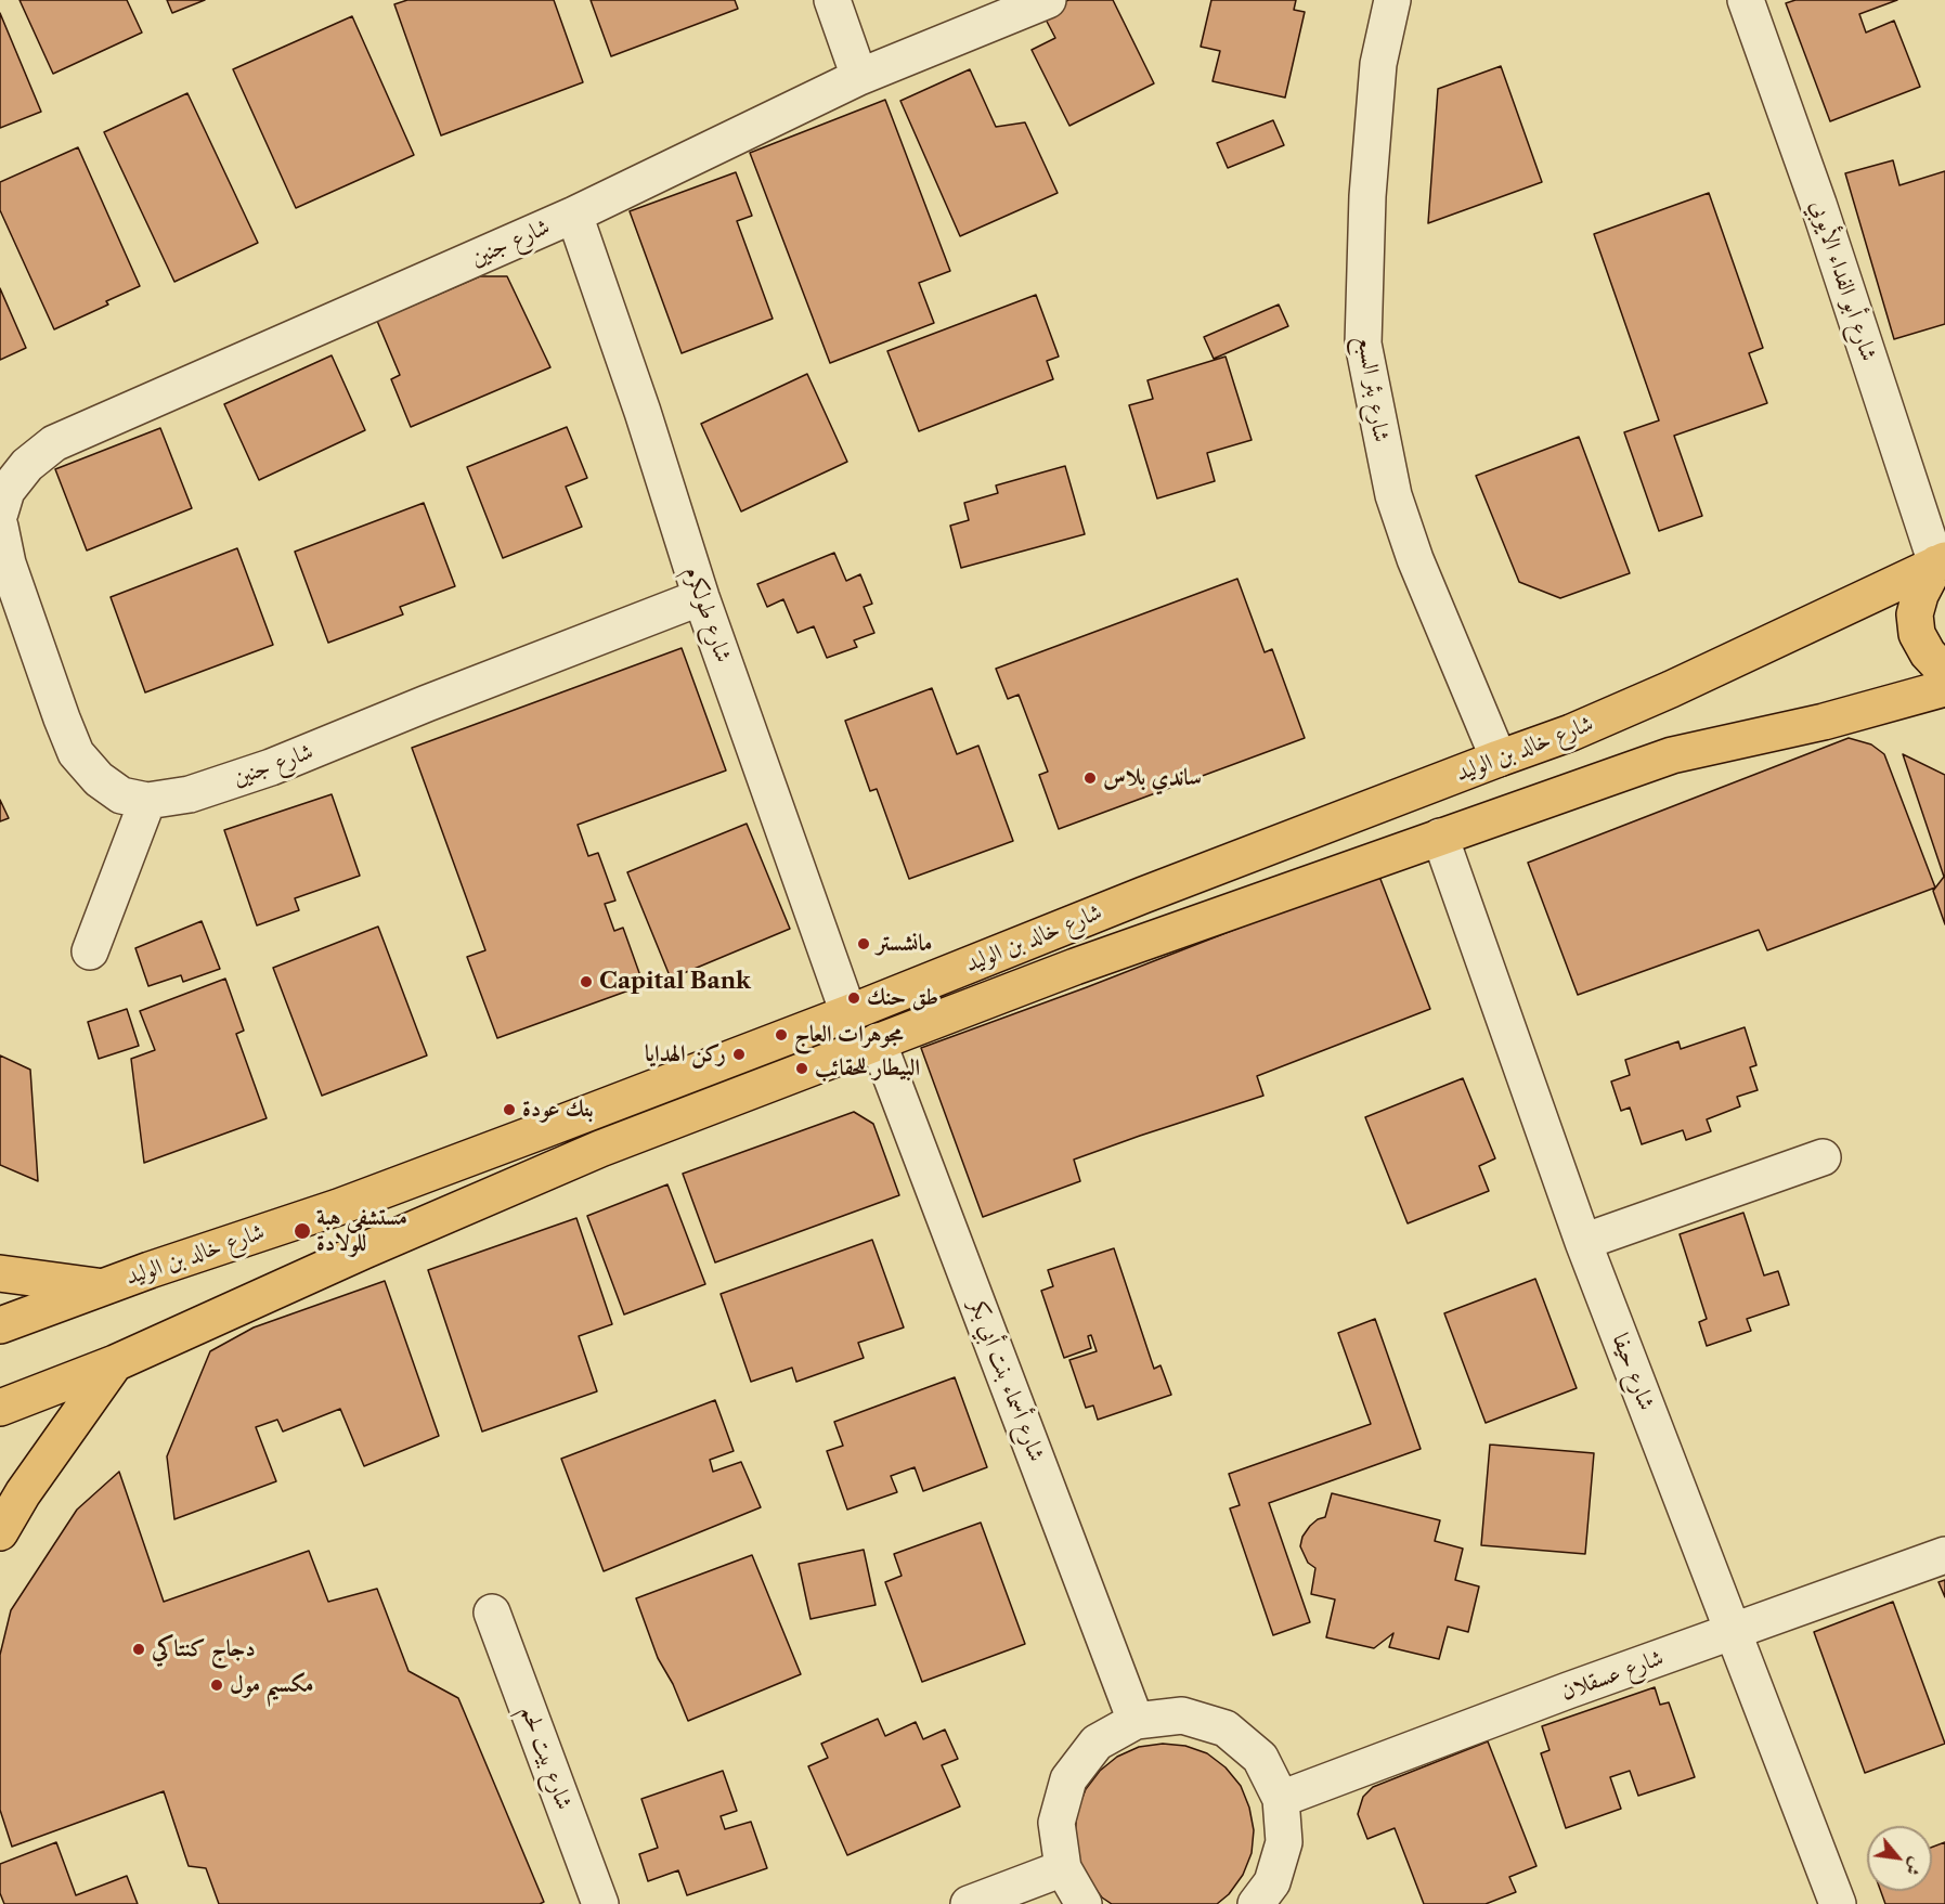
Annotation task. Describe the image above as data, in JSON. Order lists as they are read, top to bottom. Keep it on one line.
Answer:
{"streets":{"main road":["شارع خالد بن الوليد"],"street":["شارع جنين","شارع أبو الفداء الأيوبي","شارع بئر السبع","شارع طولكرم","شارع حيفا","شارع أسماء بنت أبي بكر","شارع عسقلان","شارع بيت لحم"]},"crossings":[["شارع جنين","شارع طولكرم"],["شارع أبو الفداء الأيوبي","شارع خالد بن الوليد"],["شارع بئر السبع","شارع خالد بن الوليد"],["شارع طولكرم","شارع خالد بن الوليد"],["شارع خالد بن الوليد","شارع حيفا"],["شارع خالد بن الوليد","شارع أسماء بنت أبي بكر"],["شارع حيفا","شارع عسقلان"]],"places":["ساندي بلاس","مانشستر","Capital Bank","طق حنك","مجوهرات العاج","ركن الهدايا","البيطار للحقائب","بنك عودة","مستشفى هبة للولادة","دجاج كنتاكي","مكسيم مول"],"north":"bottom right"}
